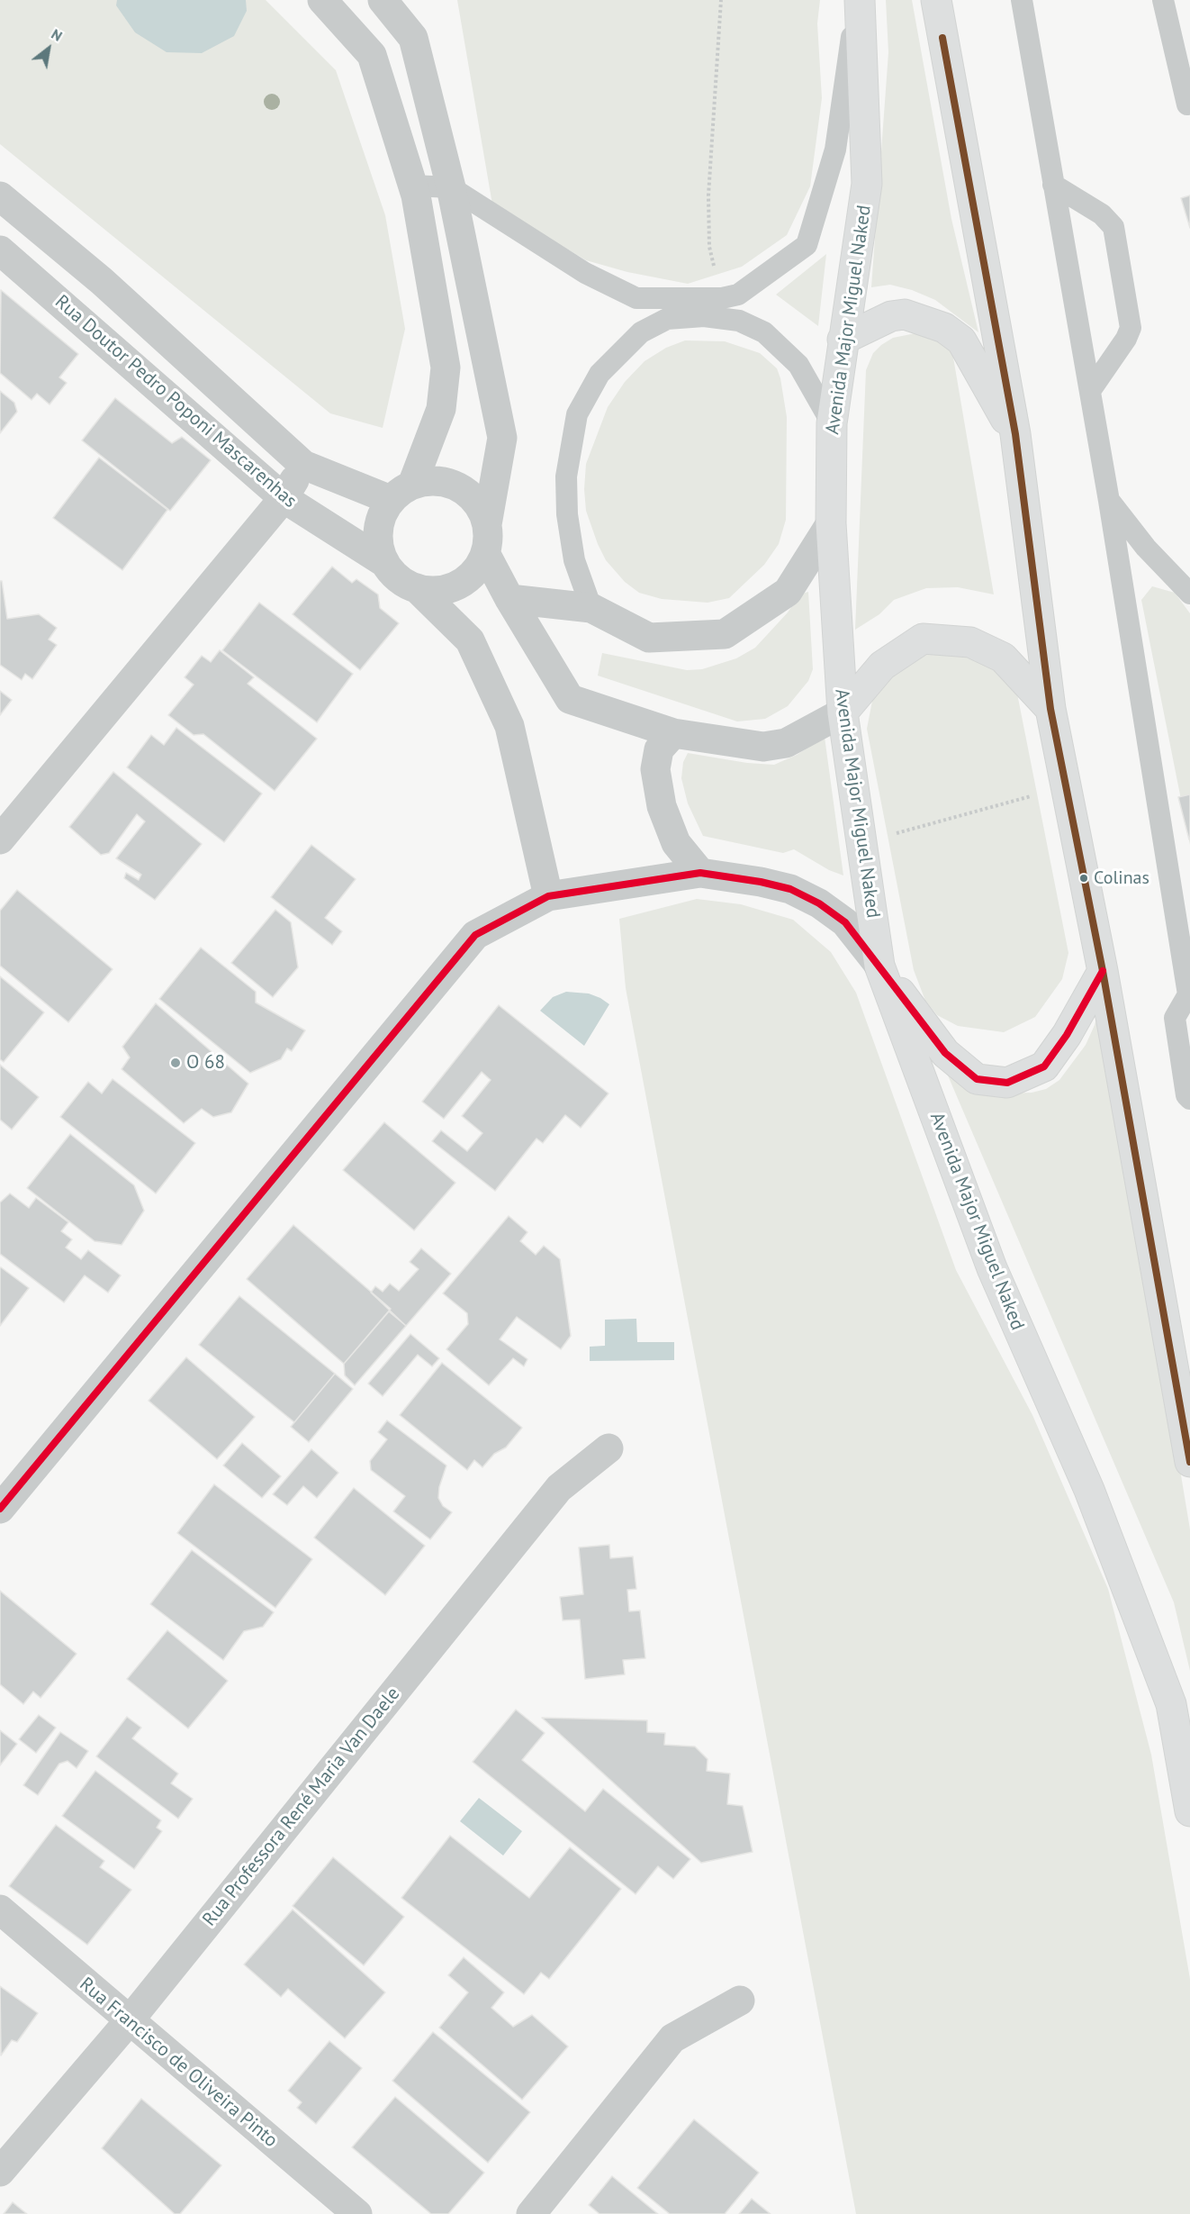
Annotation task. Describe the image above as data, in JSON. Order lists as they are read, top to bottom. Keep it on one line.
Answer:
{"streets":{"main road":["Avenida Major Miguel Naked"],"street":["Rua Doutor Pedro Poponi Mascarenhas","Rua Professora René Maria Van Daele","Rua Francisco de Oliveira Pinto"]},"crossings":[["Rua Professora René Maria Van Daele","Rua Francisco de Oliveira Pinto"]],"places":["Colinas","O 68"],"north":"top right"}
